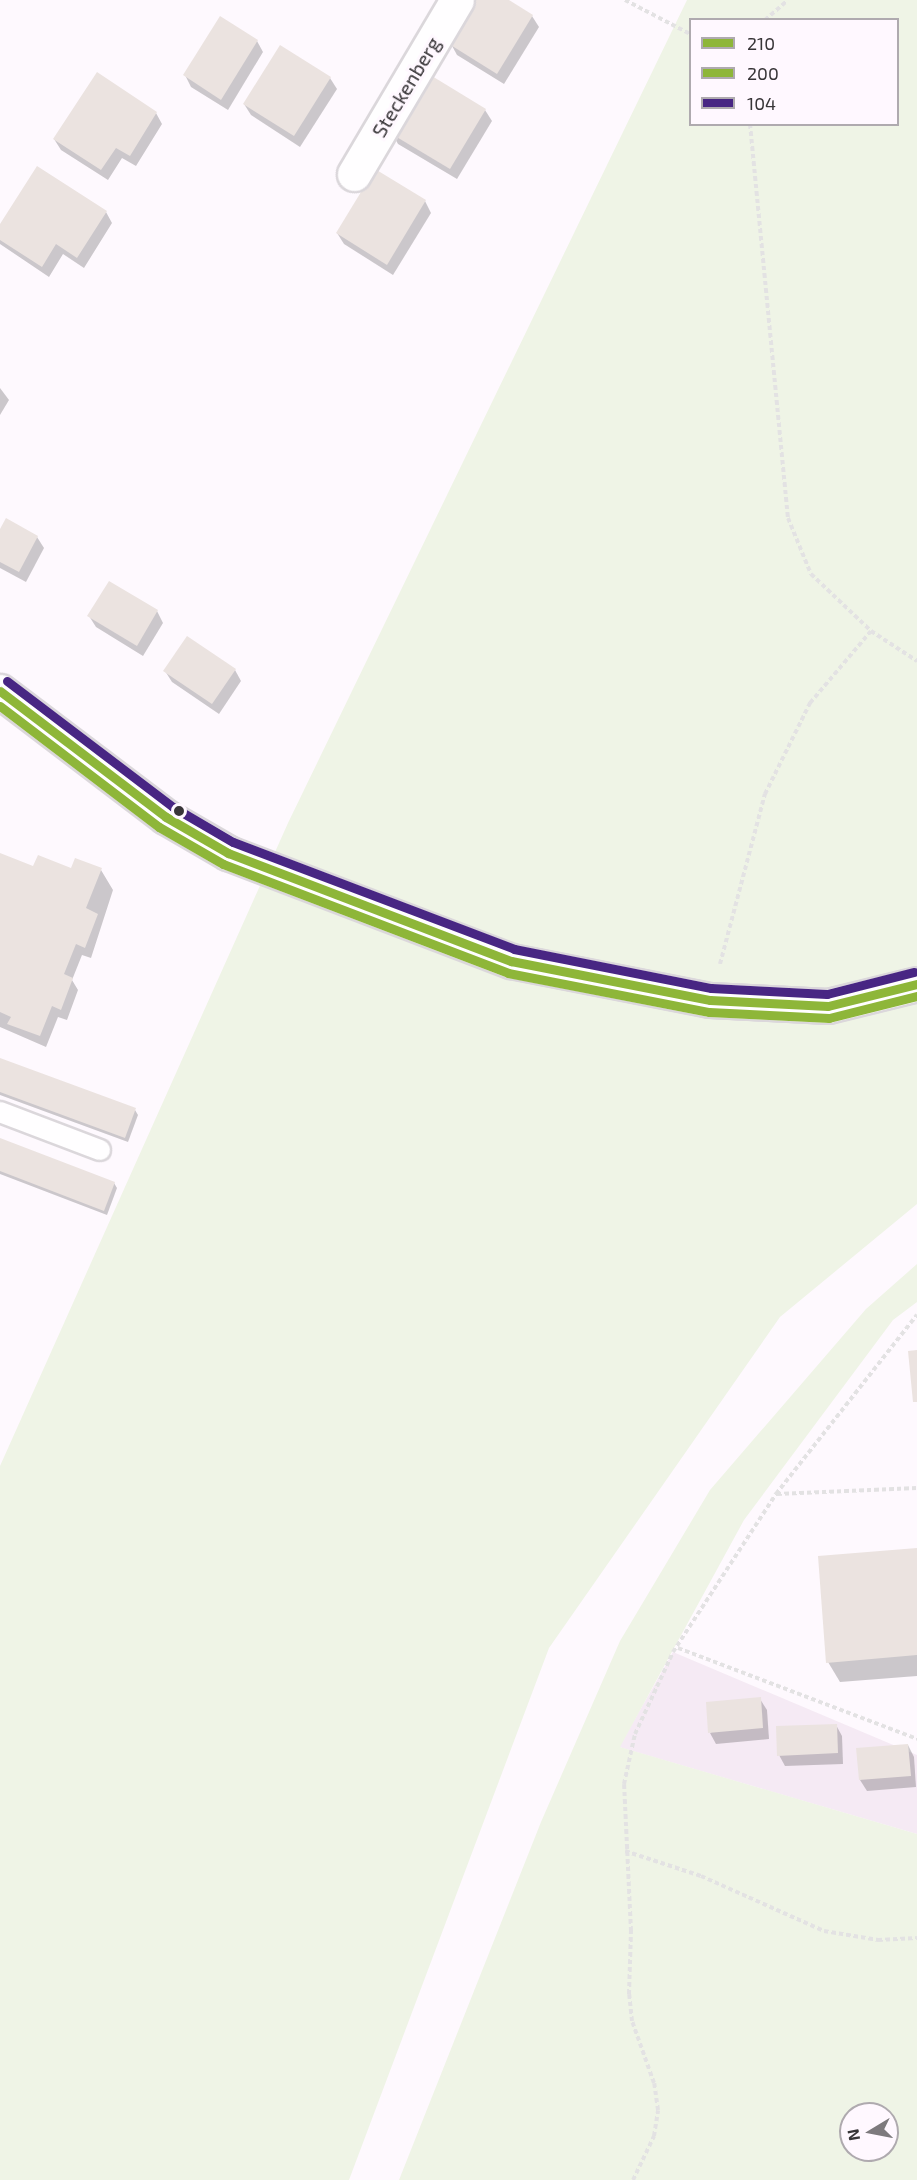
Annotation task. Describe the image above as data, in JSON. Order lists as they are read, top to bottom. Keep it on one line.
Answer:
{"streets":{"street":["Steckenberg"]},"lines":["transit line 104","transit line 210","transit line 200"],"legend":["210","200","104"],"north":"left"}
